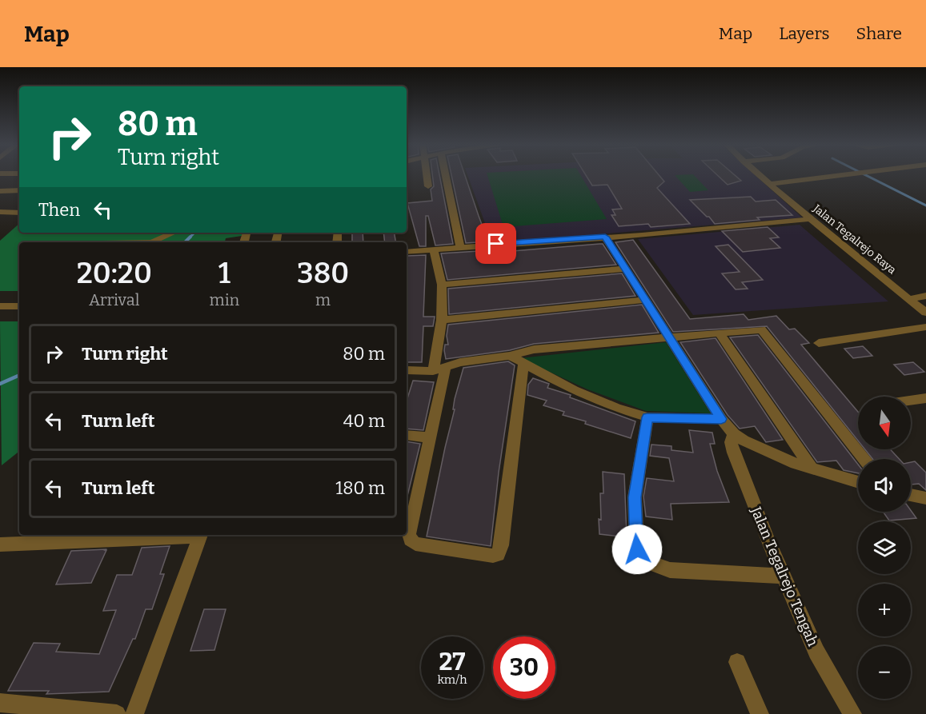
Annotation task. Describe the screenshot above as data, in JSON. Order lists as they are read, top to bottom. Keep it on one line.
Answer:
{"streets":{"street":["Jalan Tegalrejo Raya","Jalan Tegalrejo Tengah"]},"north":"bottom","page":{"header":"Map","nav":["Map","Layers","Share"],"turn":["80 m","Turn right"],"then":"Then","eta":["20:20","Arrival","1","min","380","m"],"list":[{"name":"Turn right","value":"80 m"},{"name":"Turn left","value":"40 m"},{"name":"Turn left","value":"180 m"}],"map_buttons":["+","−"],"speed":"27 km/h","limit":"30"}}
